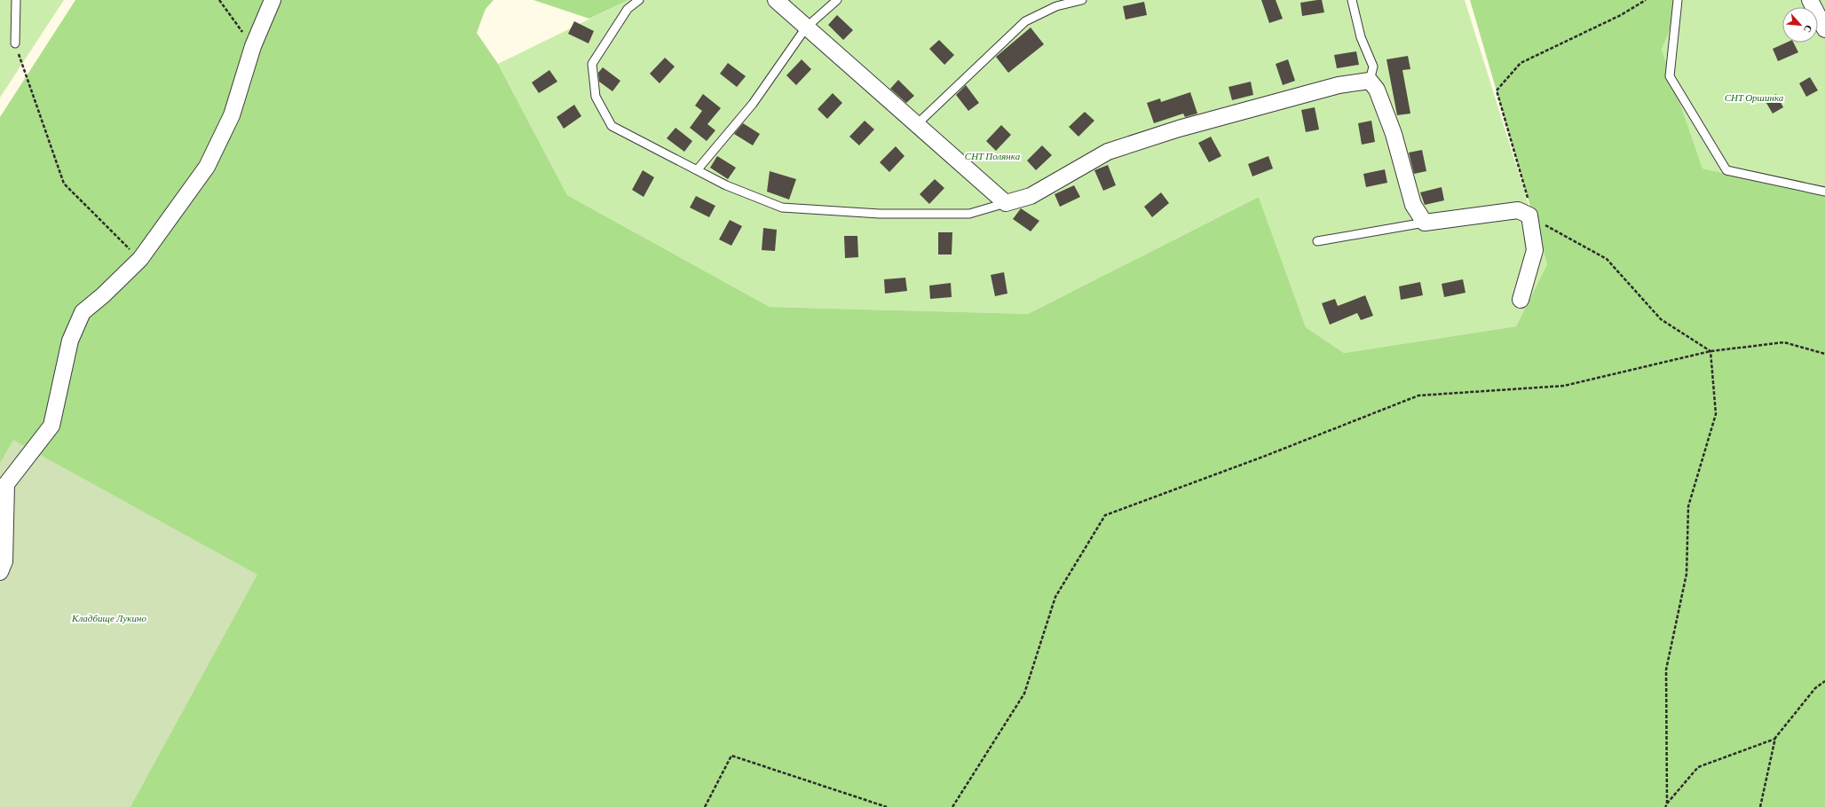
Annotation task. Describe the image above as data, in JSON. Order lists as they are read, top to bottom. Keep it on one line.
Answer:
{"parks":["СНТ Оршинка","СНТ Полянка","Кладбище Лукино"],"north":"bottom right"}
